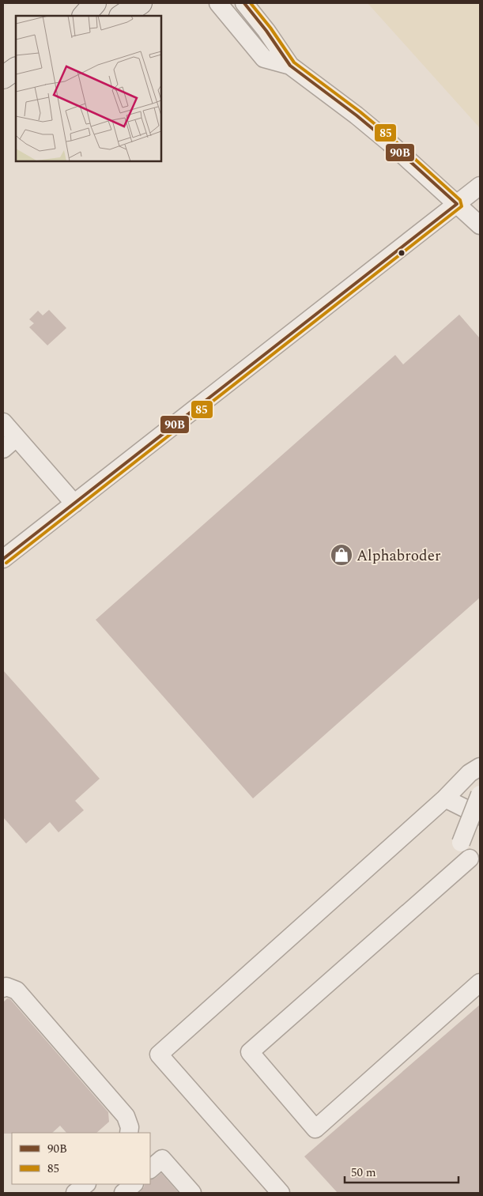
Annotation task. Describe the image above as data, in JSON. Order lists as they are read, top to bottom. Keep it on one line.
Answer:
{"places":{"shop":["Alphabroder"]},"lines":["transit line 90B","transit line 85"],"legend":["90B","85"],"scale_bar":"50 m"}
